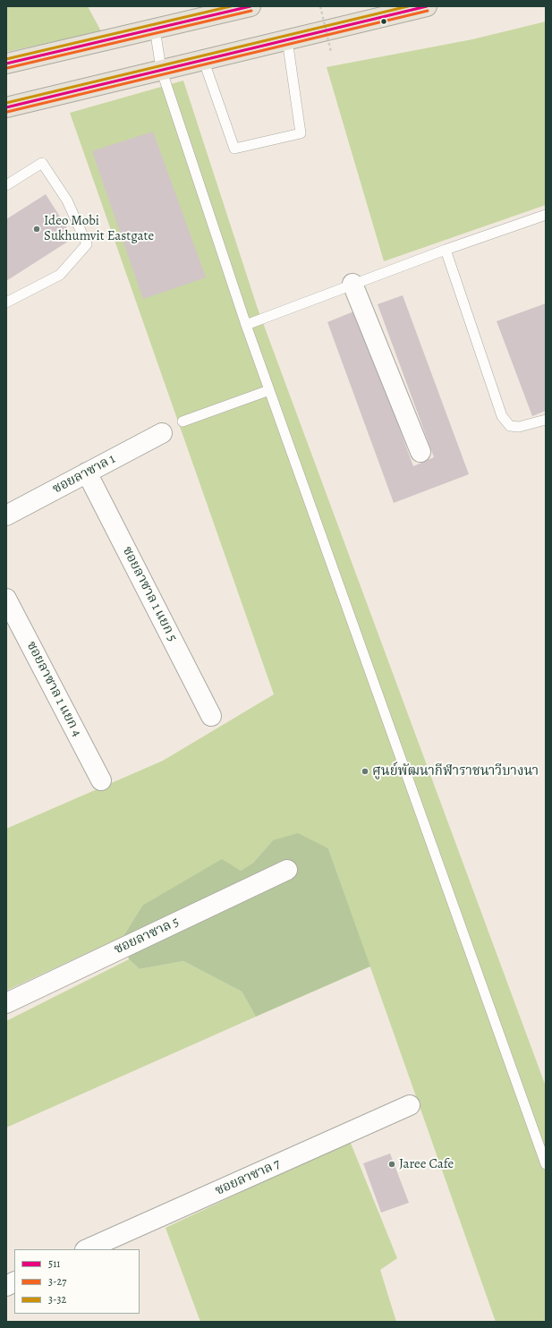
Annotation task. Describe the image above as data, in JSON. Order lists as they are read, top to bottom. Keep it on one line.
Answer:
{"streets":{"street":["ซอยลาซาล 1","ซอยลาซาล 1 แยก 5","ซอยลาซาล 1 แยก 4","ซอยลาซาล 5","ซอยลาซาล 7"]},"crossings":[["ซอยลาซาล 1","ซอยลาซาล 1 แยก 5"]],"places":["Ideo Mobi Sukhumvit Eastgate","ศูนย์พัฒนากีฬาราชนาวีบางนา","Jaree Cafe"],"lines":["transit line 511","transit line 3-32","transit line 3-27"],"legend":["511","3-27","3-32"]}
